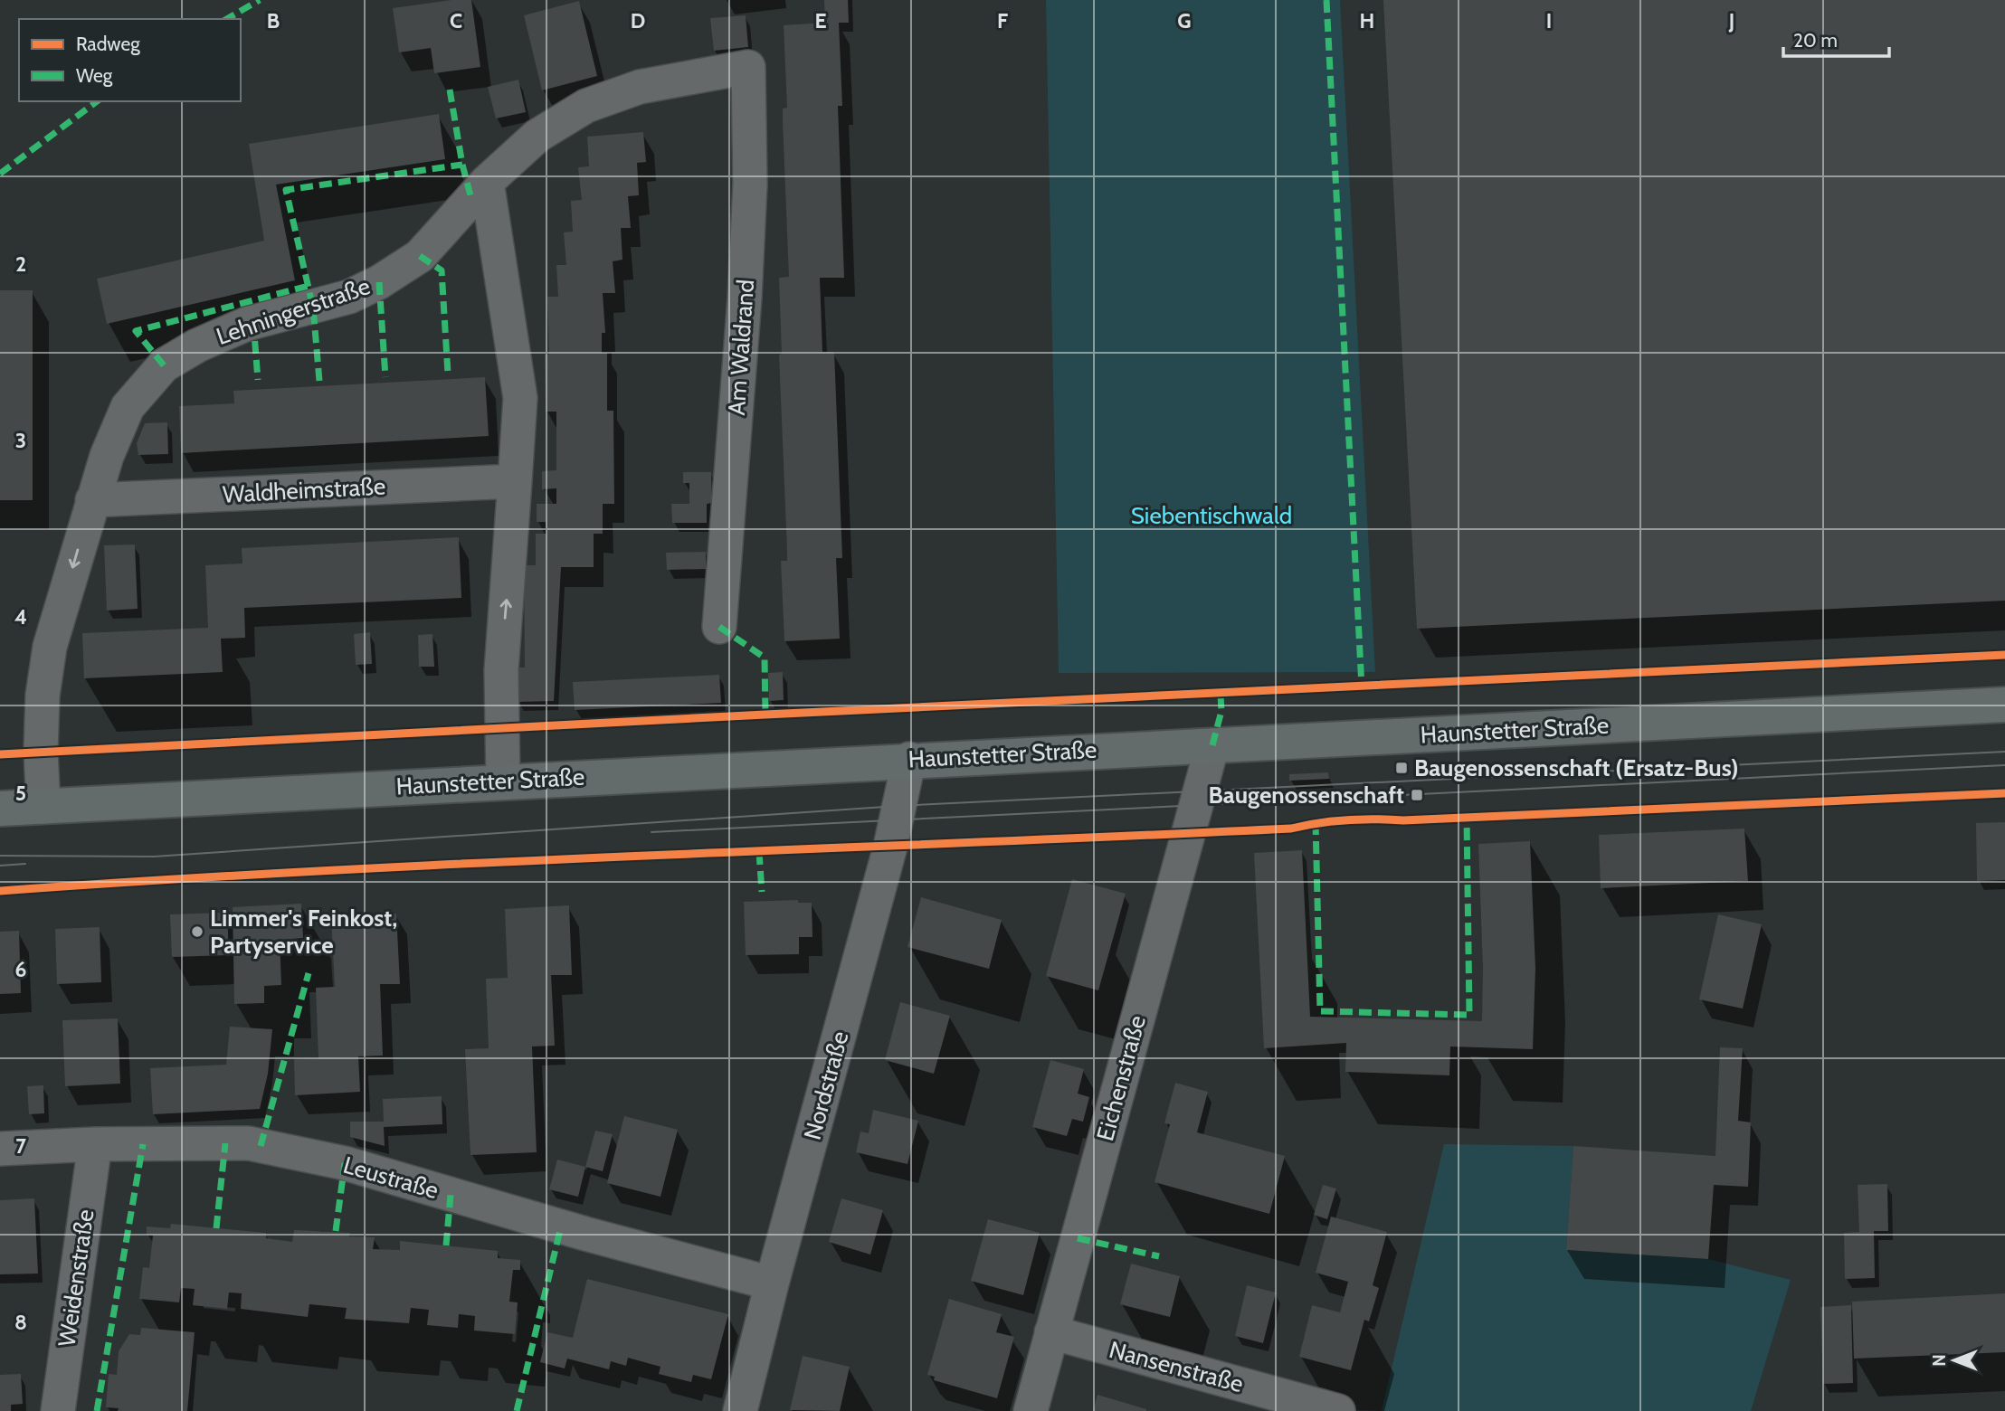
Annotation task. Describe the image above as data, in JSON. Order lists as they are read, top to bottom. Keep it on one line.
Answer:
{"streets":{"main road":["Haunstetter Straße"],"street":["Lehningerstraße","Am Waldrand","Waldheimstraße","Eichenstraße","Nordstraße","Leustraße","Weidenstraße","Nansenstraße"]},"crossings":[["Lehningerstraße","Am Waldrand"],["Lehningerstraße","Waldheimstraße"],["Lehningerstraße","Haunstetter Straße"],["Haunstetter Straße","Eichenstraße"],["Haunstetter Straße","Nordstraße"],["Eichenstraße","Nansenstraße"],["Nordstraße","Leustraße"],["Leustraße","Weidenstraße"]],"parks":["Siebentischwald"],"places":{"transit":["Baugenossenschaft (Ersatz-Bus)","Baugenossenschaft"],"other":["Limmer's Feinkost, Partyservice"]},"legend":["Radweg","Weg"],"scale_bar":"20 m","north":"left","grid":{"columns":["B","C","D","E","F","G","H","I","J"],"rows":["2","3","4","5","6","7","8"]}}
